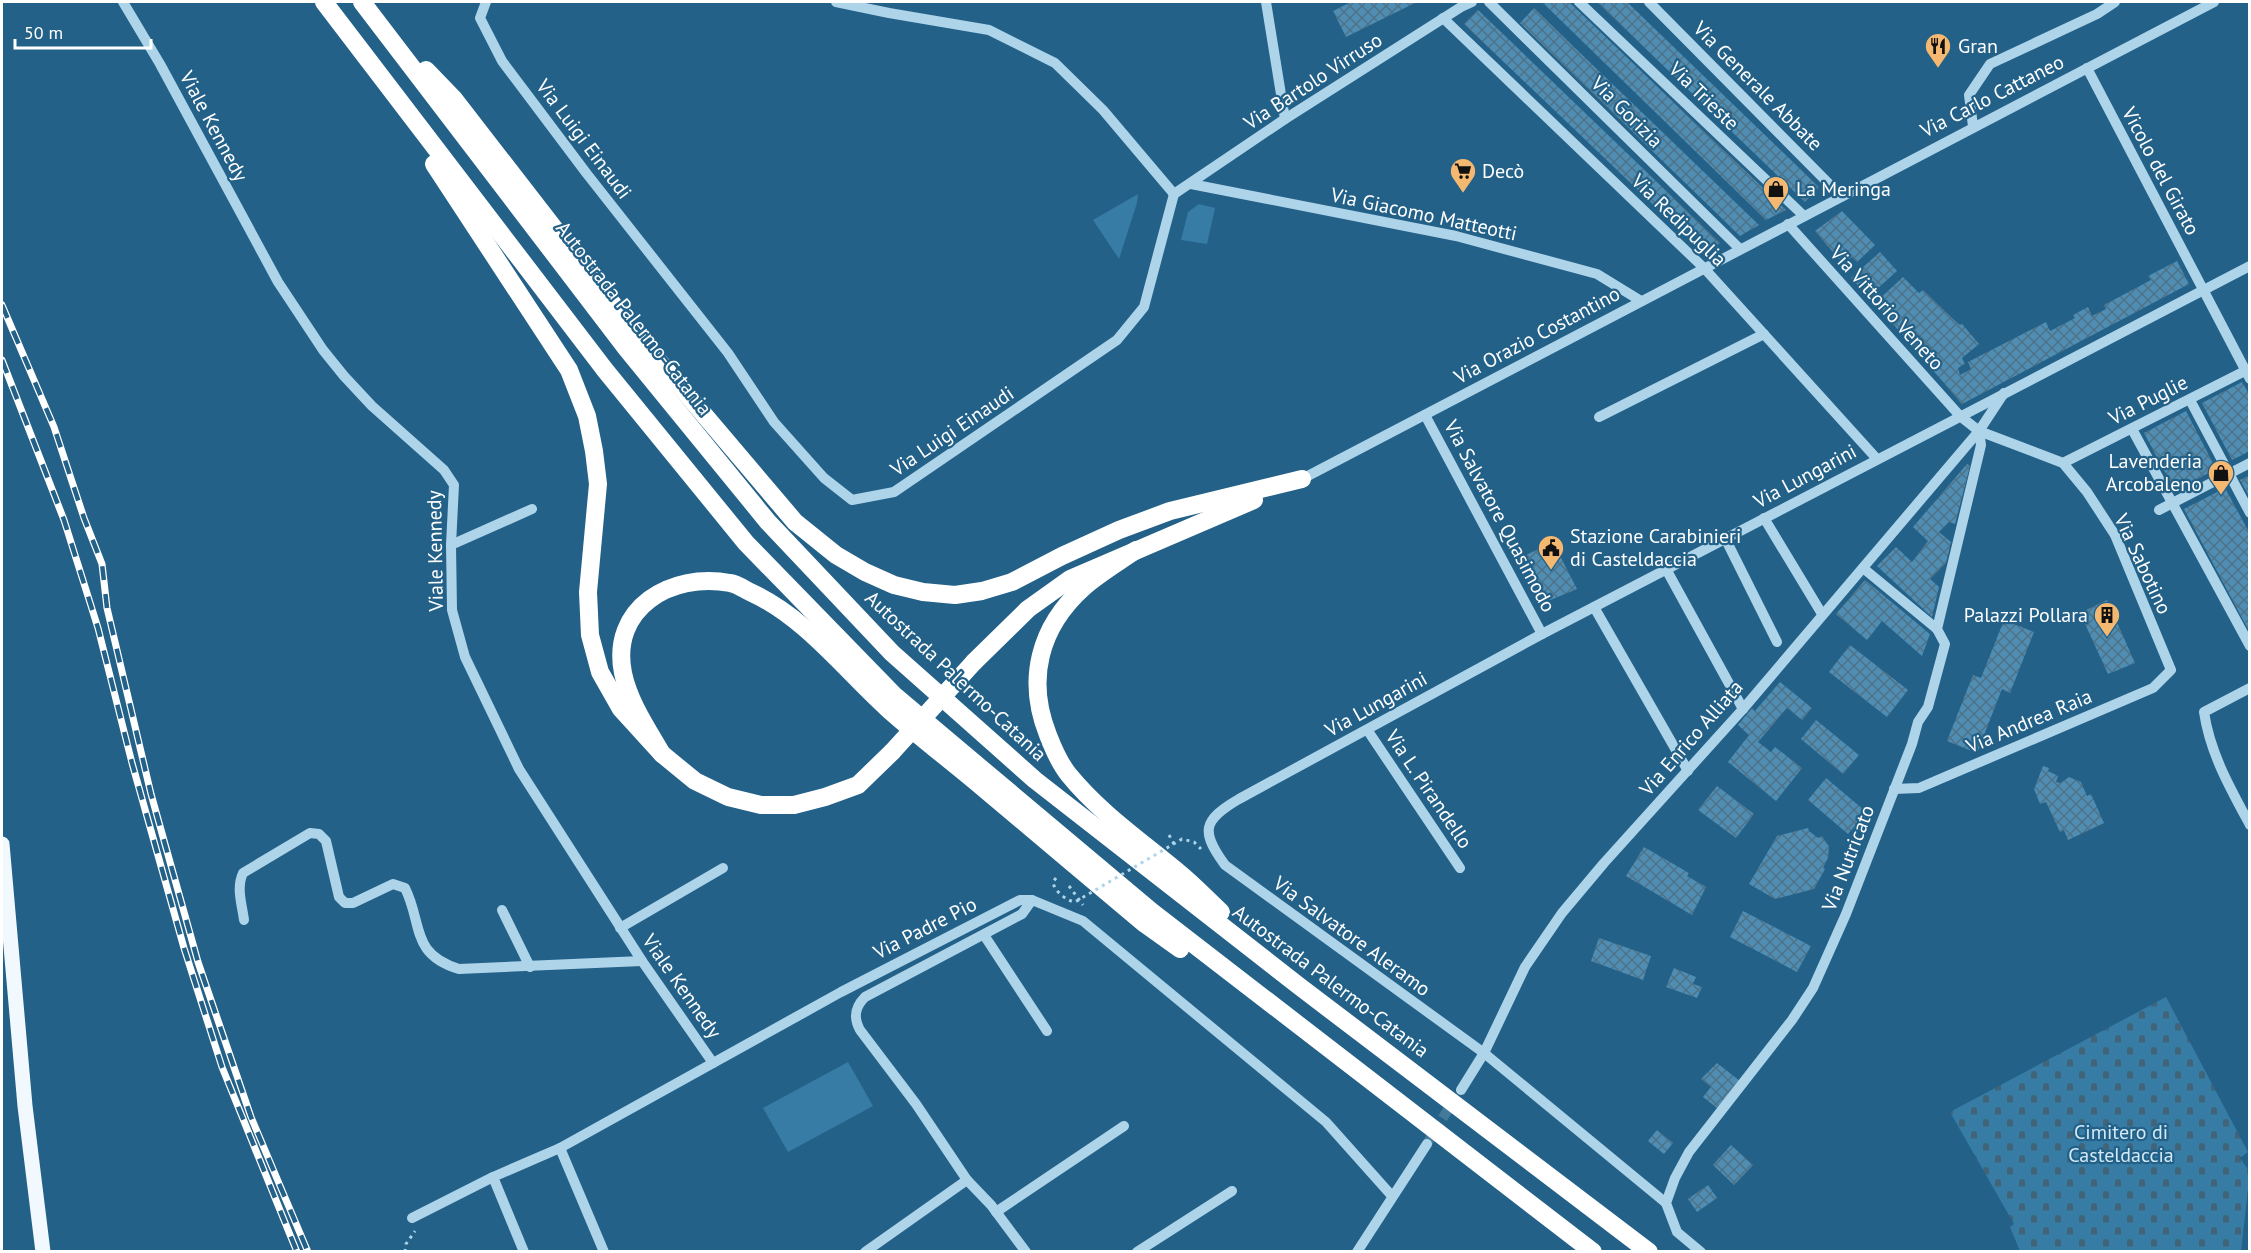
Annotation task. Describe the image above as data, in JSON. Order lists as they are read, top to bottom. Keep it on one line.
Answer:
{"streets":{"highway":["Autostrada Palermo-Catania"],"street":["Via Bartolo Virruso","Via Generale Abbate","Via Trieste","Via Carlo Cattaneo","Via Gorizia","Viale Kennedy","Via Luigi Einaudi","Vicolo del Girato","Via Giacomo Matteotti","Via Redipuglia","Via Vittorio Veneto","Via Orazio Costantino","Via Puglie","Via Lungarini","Via Salvatore Quasimodo","Via Sabotino","Via Andrea Raia","Via Enrico Alliata","Via L. Pirandello","Via Nutricato","Via Padre Pio","Via Salvatore Aleramo"]},"crossings":[["Via Bartolo Virruso","Via Luigi Einaudi"],["Via Bartolo Virruso","Via Giacomo Matteotti"],["Via Bartolo Virruso","Via Redipuglia"],["Via Generale Abbate","Via Carlo Cattaneo"],["Via Trieste","Via Carlo Cattaneo"],["Via Carlo Cattaneo","Vicolo del Girato"],["Via Carlo Cattaneo","Via Vittorio Veneto"],["Via Carlo Cattaneo","Via Orazio Costantino"],["Via Gorizia","Via Orazio Costantino"],["Viale Kennedy","Via Padre Pio"],["Vicolo del Girato","Via Puglie"],["Vicolo del Girato","Via Lungarini"],["Via Giacomo Matteotti","Via Orazio Costantino"],["Via Redipuglia","Via Orazio Costantino"],["Via Redipuglia","Via Lungarini"],["Via Vittorio Veneto","Via Orazio Costantino"],["Via Vittorio Veneto","Via Lungarini"],["Via Vittorio Veneto","Via Sabotino"],["Via Vittorio Veneto","Via Enrico Alliata"],["Via Vittorio Veneto","Via Nutricato"],["Via Orazio Costantino","Via Salvatore Quasimodo"],["Via Puglie","Via Sabotino"],["Via Lungarini","Via Salvatore Quasimodo"],["Via Lungarini","Via Enrico Alliata"],["Via Lungarini","Via L. Pirandello"],["Via Lungarini","Via Salvatore Aleramo"],["Via Sabotino","Via Andrea Raia"],["Via Sabotino","Via Enrico Alliata"],["Via Sabotino","Via Nutricato"],["Via Andrea Raia","Via Nutricato"],["Via Enrico Alliata","Via Nutricato"],["Via Enrico Alliata","Via Salvatore Aleramo"],["Via Nutricato","Via Salvatore Aleramo"]],"parks":["Cimitero di Casteldaccia"],"places":{"restaurant":["Gran"],"supermarket":["Decò"],"shop":["La Meringa","Lavenderia Arcobaleno"],"public building":["Stazione Carabinieri di Casteldaccia"],"building":["Palazzi Pollara"]},"scale_bar":"50 m"}
